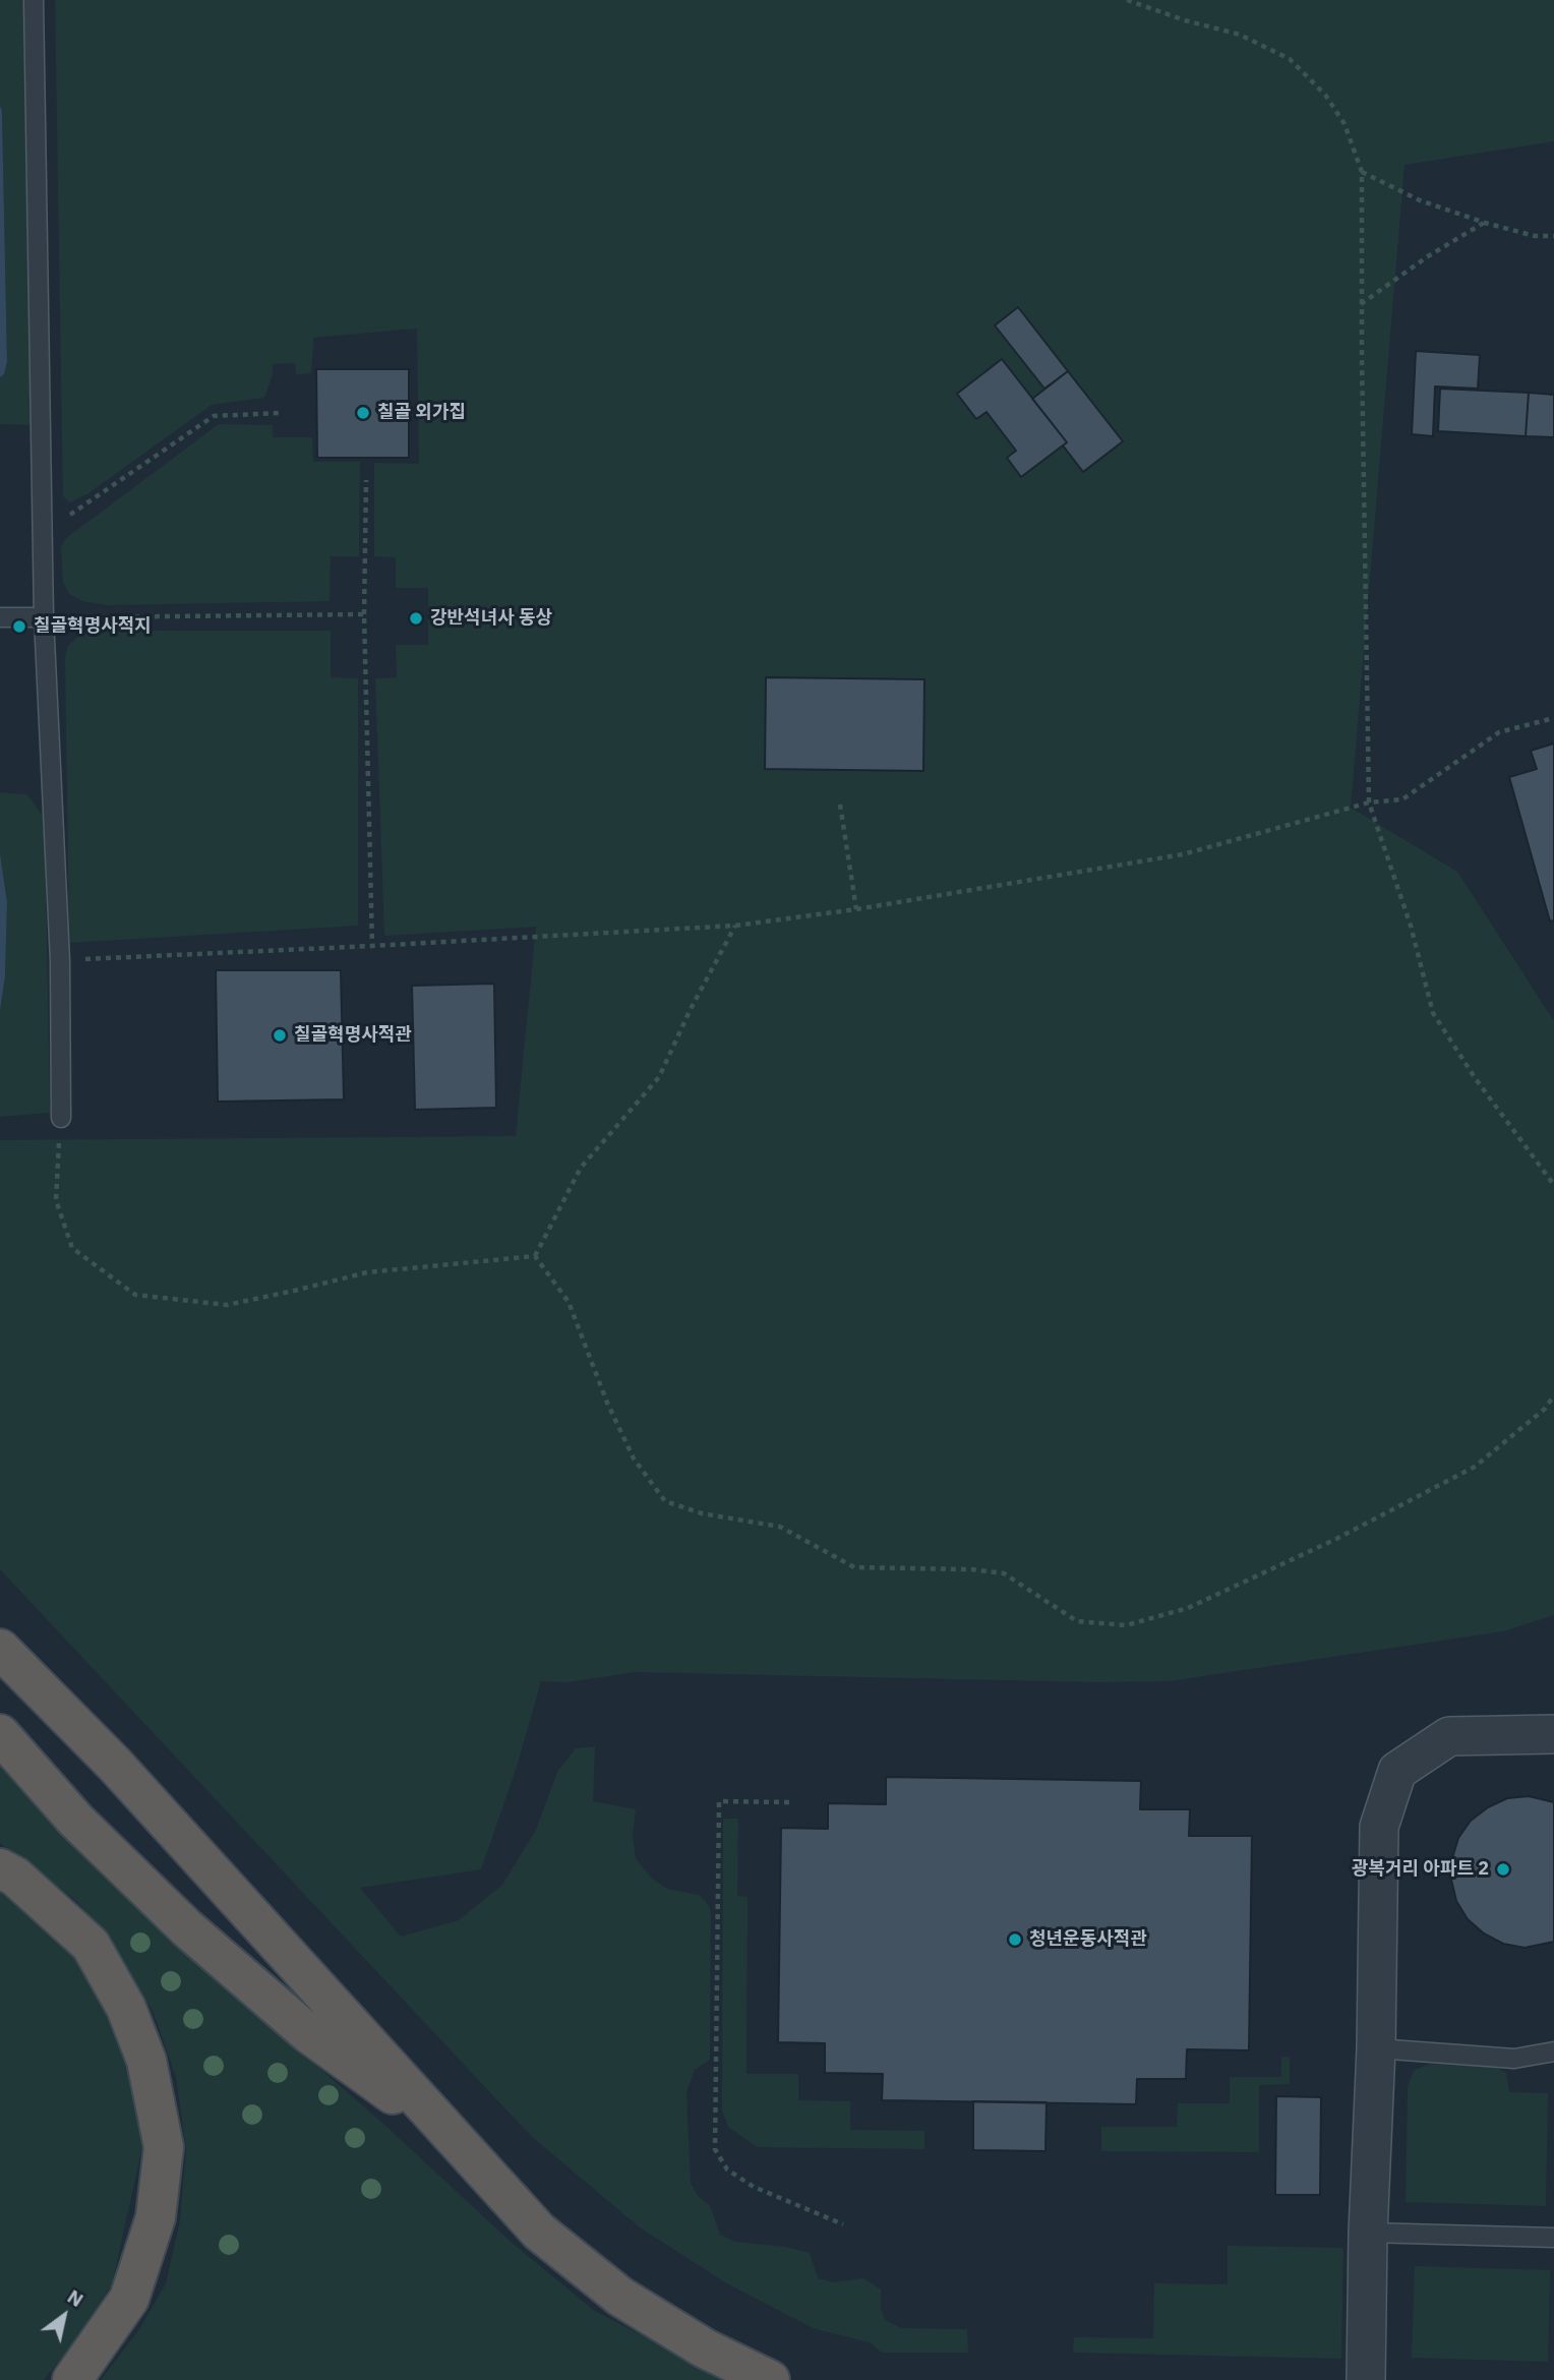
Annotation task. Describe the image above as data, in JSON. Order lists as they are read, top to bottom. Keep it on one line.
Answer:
{"places":["칠골 외가집","강반석녀사 동상","칠골혁명사적지","칠골혁명사적관","광복거리 아파트 2","청년운동사적관"],"north":"top right"}
